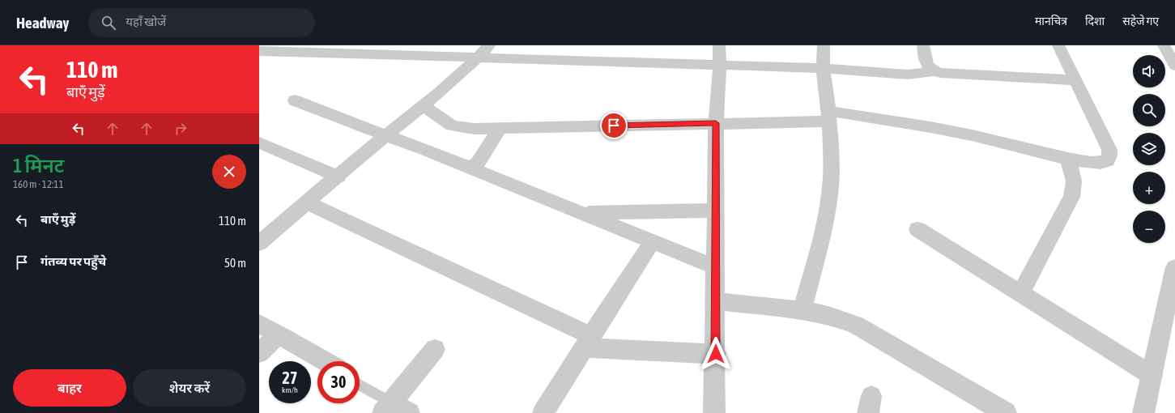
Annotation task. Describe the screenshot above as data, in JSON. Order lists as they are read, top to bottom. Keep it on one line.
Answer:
{"page":{"header":"Headway","search":"यहाँ खोजें","nav":["मानचित्र","दिशा","सहेजे गए"],"turn":["110 m","बाएँ मुड़ें"],"map_buttons":["+","−"],"heading":["1 मिनट","160 m · 12:11"],"list":[{"name":"बाएँ मुड़ें","value":"110 m"},{"name":"गंतव्य पर पहुँचे","value":"50 m"}],"speed":"27 km/h","limit":"30","buttons":["बाहर","शेयर करें"]}}
